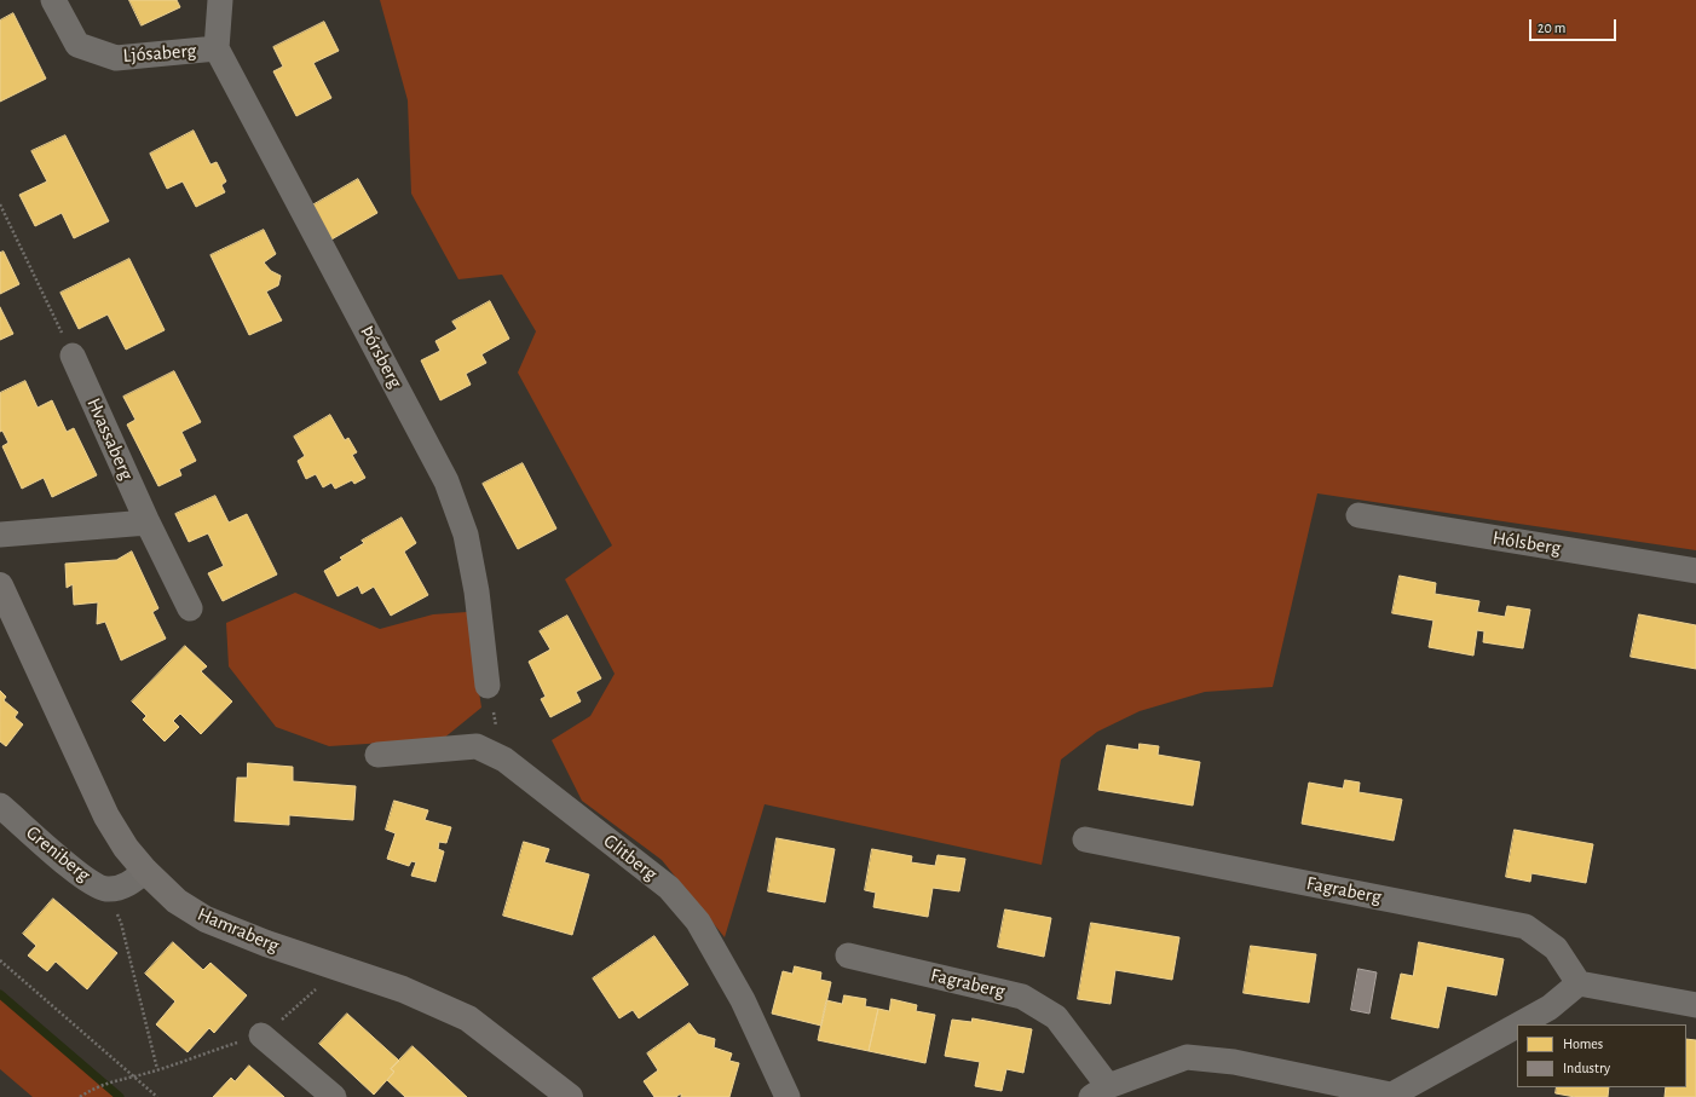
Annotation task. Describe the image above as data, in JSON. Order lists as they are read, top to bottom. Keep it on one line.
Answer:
{"streets":{"street":["Ljósaberg","Þórsberg","Hvassaberg","Hólsberg","Greniberg","Glitberg","Fagraberg","Hamraberg"]},"crossings":[["Ljósaberg","Þórsberg"],["Greniberg","Hamraberg"]],"legend":["Homes","Industry"],"scale_bar":"20 m"}
